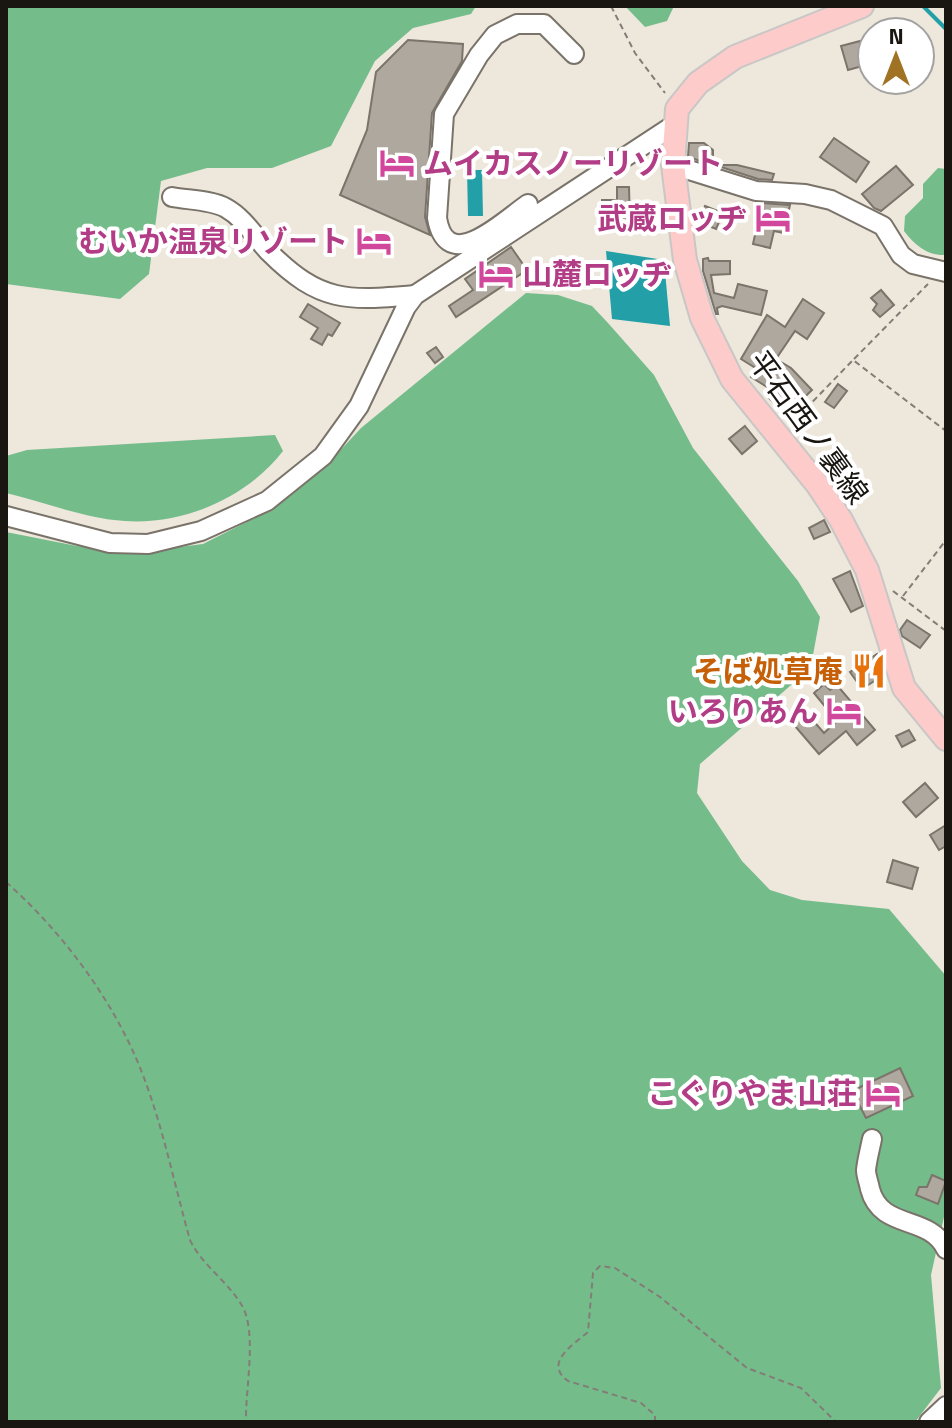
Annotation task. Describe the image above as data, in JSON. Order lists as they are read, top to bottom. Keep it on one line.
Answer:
{"streets":{"main road":["平石西ノ裏線"]},"places":{"hotel":["ムイカスノーリゾート","武蔵ロッヂ","むいか温泉リゾート","山麓ロッヂ","いろりあん","こぐりやま山荘"],"restaurant":["そば処草庵"]},"north":"top"}
